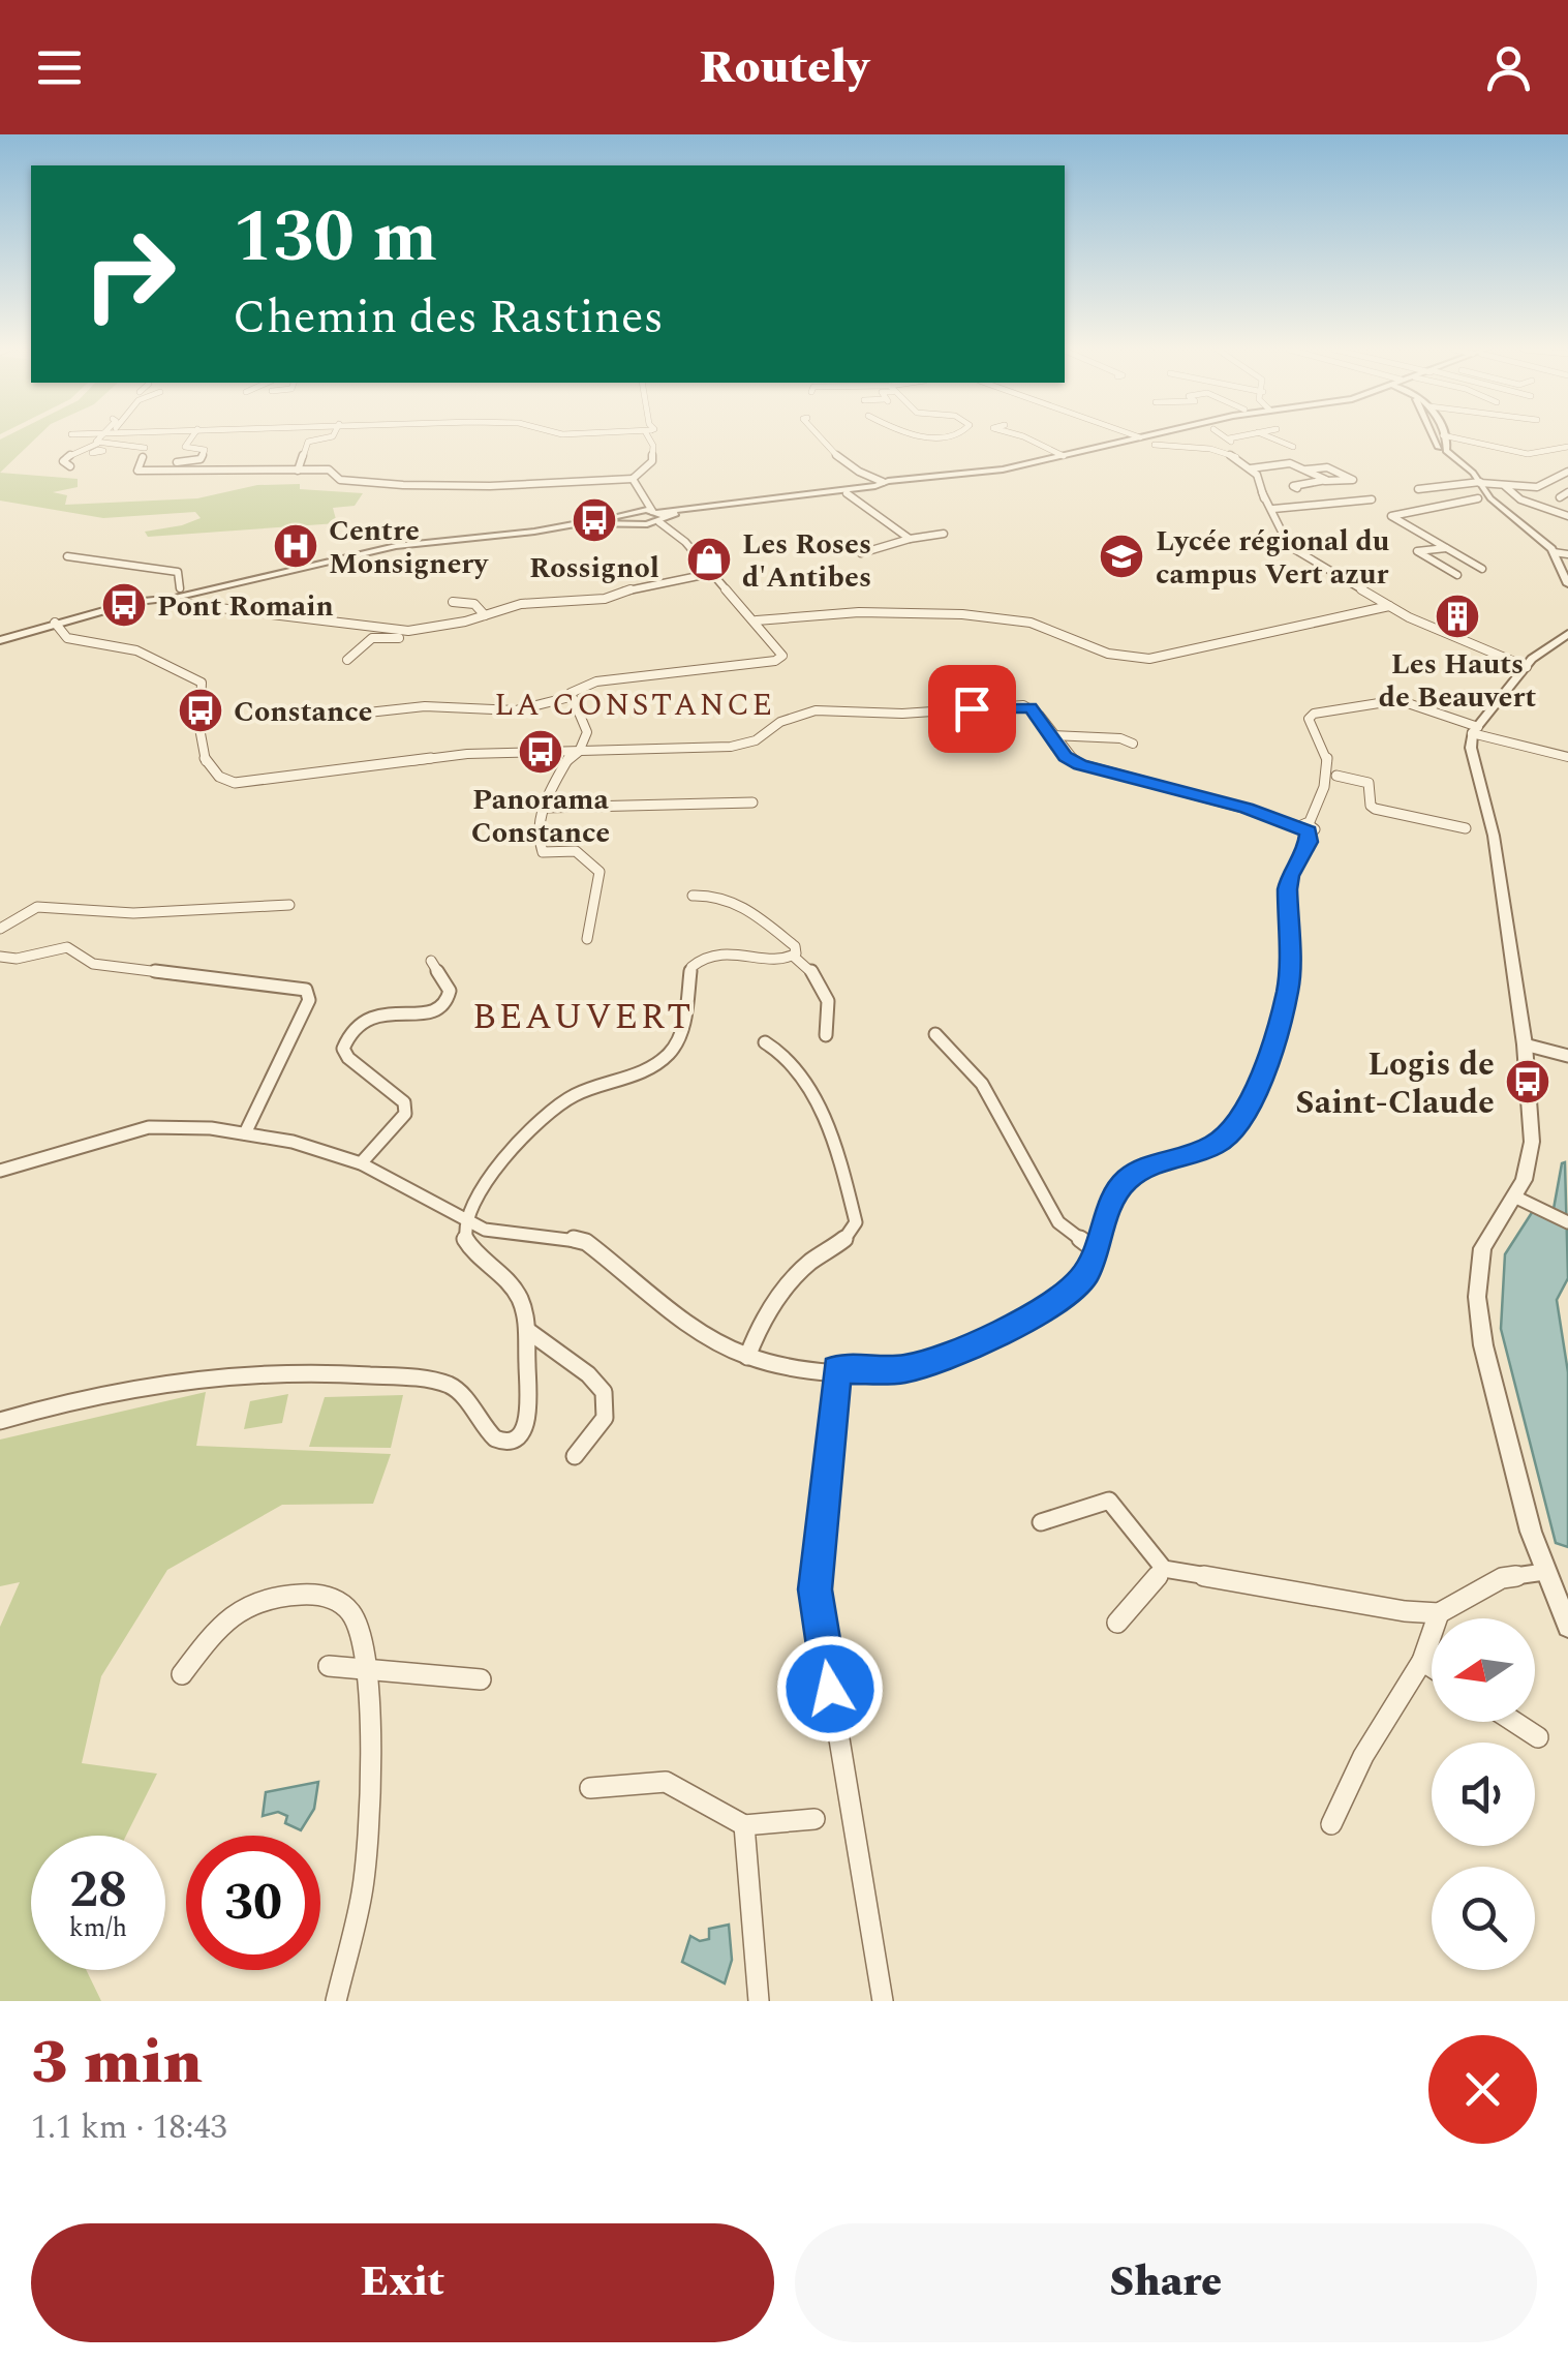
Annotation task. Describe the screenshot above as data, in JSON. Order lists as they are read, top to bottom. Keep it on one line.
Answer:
{"districts":["LA CONSTANCE","BEAUVERT"],"places":{"bus stop":["Rossignol","Pont Romain","Constance","Panorama Constance","Logis de Saint-Claude"],"hospital":["Centre Monsignery"],"school or university":["Lycée régional du campus Vert azur"],"shop":["Les Roses d'Antibes"],"building":["Les Hauts de Beauvert"]},"north":"left","page":{"header":"Routely","turn":["130 m","Chemin des Rastines"],"speed":"28 km/h","limit":"30","heading":["3 min","1.1 km · 18:43"],"buttons":["Exit","Share"]}}
